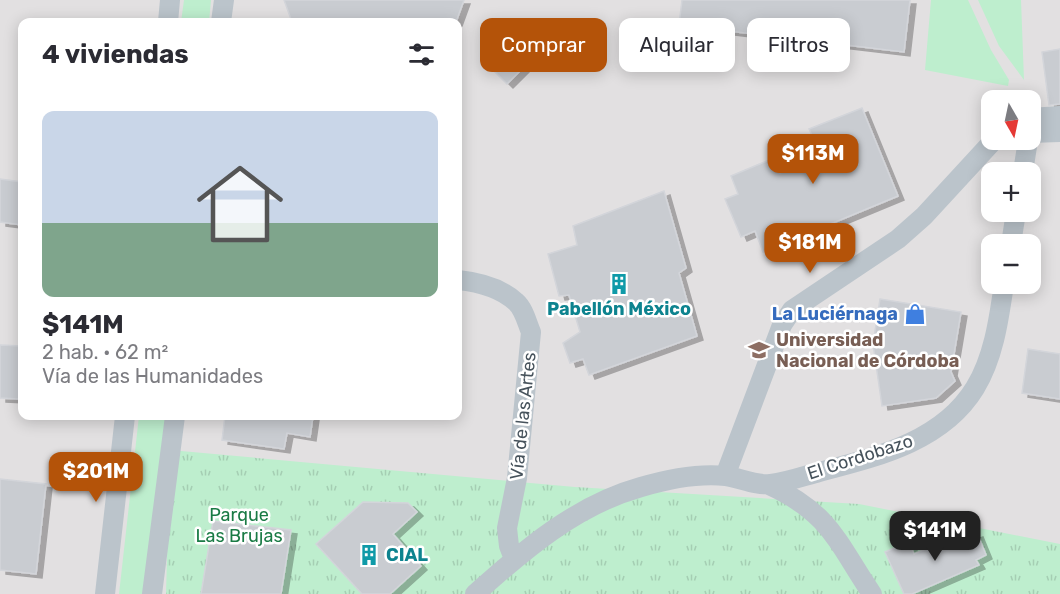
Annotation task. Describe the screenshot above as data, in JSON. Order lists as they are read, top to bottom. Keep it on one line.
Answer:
{"streets":{"street":["Vía de las Artes","El Cordobazo"]},"crossings":[["Vía de las Artes","El Cordobazo"]],"parks":["Parque Las Brujas"],"places":{"building":["Pabellón México","CIAL"],"shop":["La Luciérnaga"],"school or university":["Universidad Nacional de Córdoba"]},"north":"bottom","page":{"chip":["Comprar","Alquilar","Filtros"],"heading":"4 viviendas","map_buttons":["+","−"],"list":[{"name":"$141M","note":"2 hab. · 62 m² · Vía de las Humanidades"}],"price":["$113M","$181M","$201M","$141M"]}}
